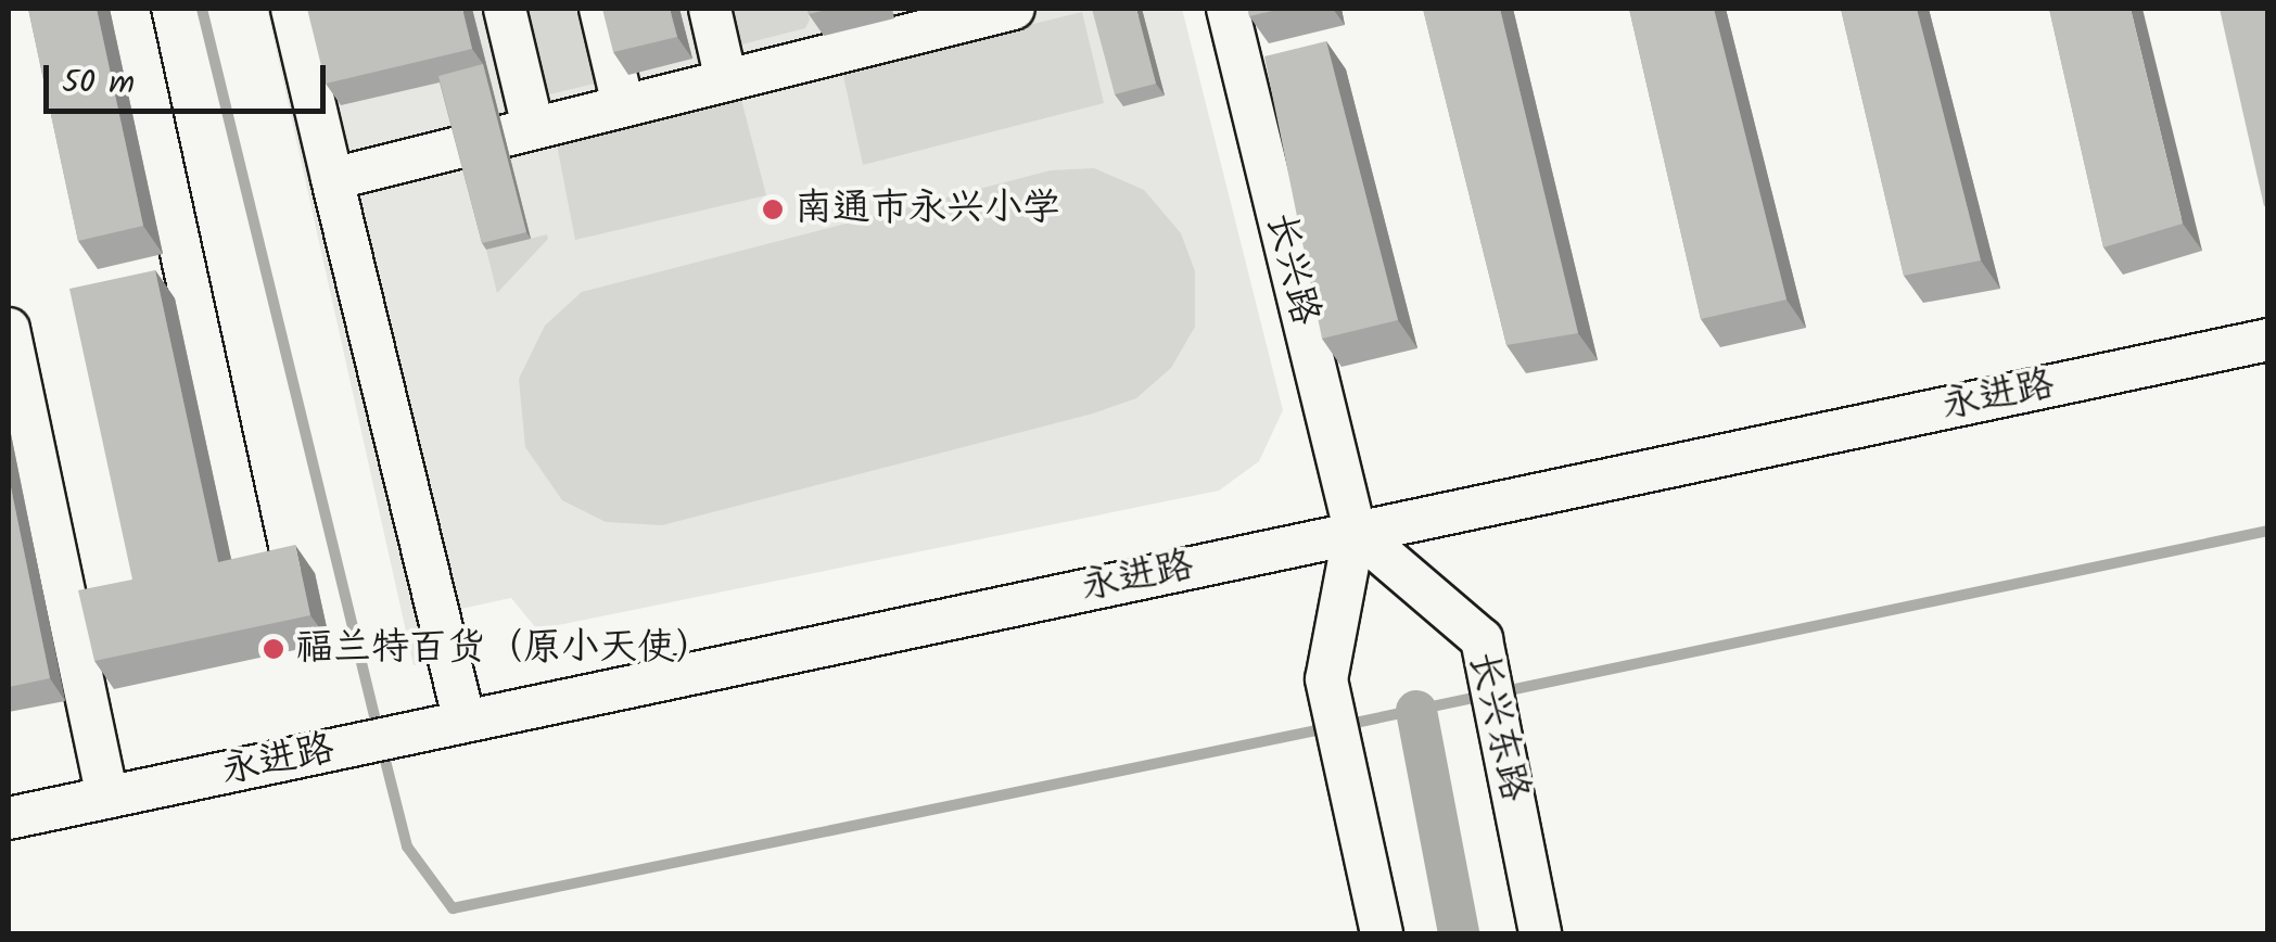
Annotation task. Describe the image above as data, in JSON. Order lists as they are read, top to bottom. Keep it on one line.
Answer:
{"streets":{"street":["长兴路","永进路","长兴东路"]},"crossings":[["长兴路","永进路"],["长兴路","长兴东路"],["永进路","长兴东路"]],"places":["南通市永兴小学","福兰特百货（原小天使）"],"scale_bar":"50 m"}
